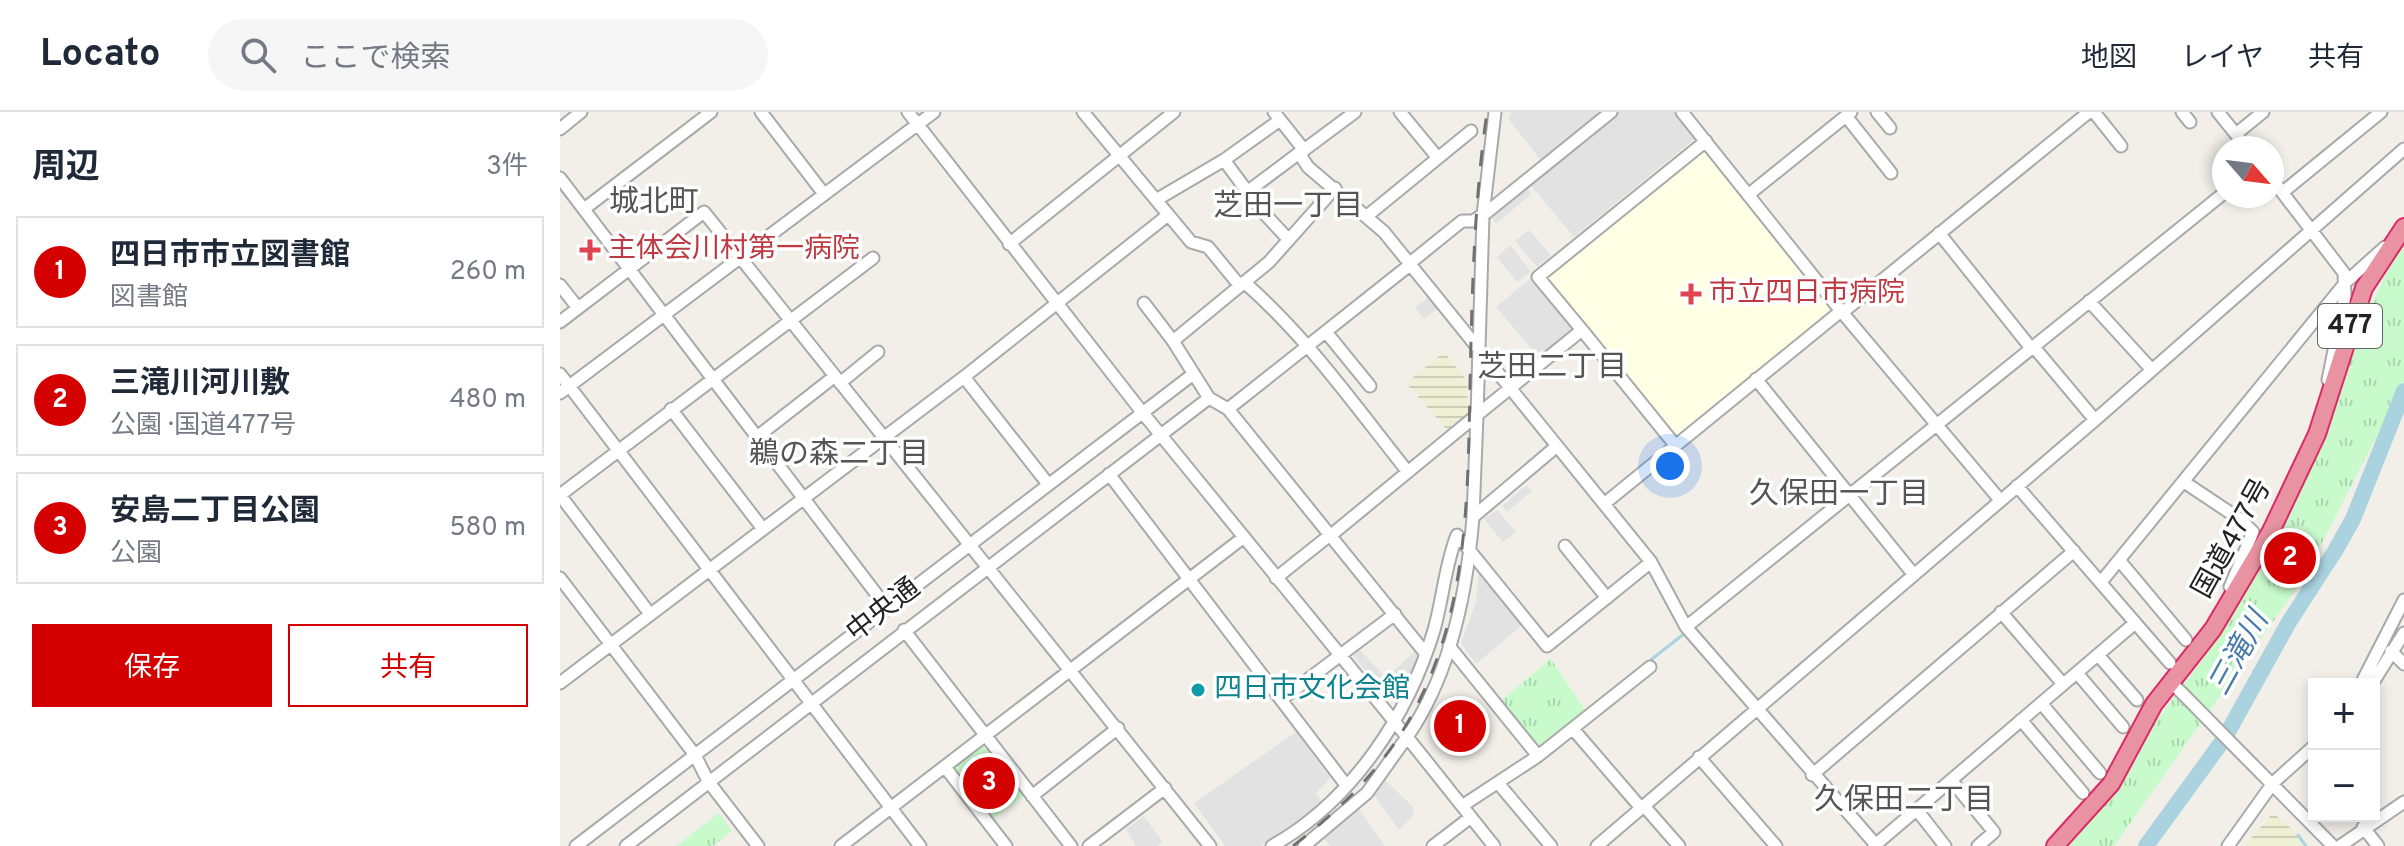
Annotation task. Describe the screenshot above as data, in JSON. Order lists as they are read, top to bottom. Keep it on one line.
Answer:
{"streets":{"highway":["477","国道477号"],"street":["中央通"]},"districts":["城北町","芝田一丁目","芝田二丁目","鵜の森二丁目","久保田一丁目","久保田二丁目"],"water":["三滝川"],"places":{"health":["主体会川村第一病院","市立四日市病院"],"other":["四日市文化会館"]},"north":"bottom right","page":{"header":"Locato","search":"ここで検索","nav":["地図","レイヤ","共有"],"heading":["周辺","3件"],"list":[{"mark":"1","name":"四日市市立図書館","note":"図書館","value":"260 m"},{"mark":"2","name":"三滝川河川敷","note":"公園 · 国道477号","value":"480 m"},{"mark":"3","name":"安島二丁目公園","note":"公園","value":"580 m"}],"pins":["2","1","3"],"buttons":["保存","共有"],"map_buttons":["+","−"]}}
